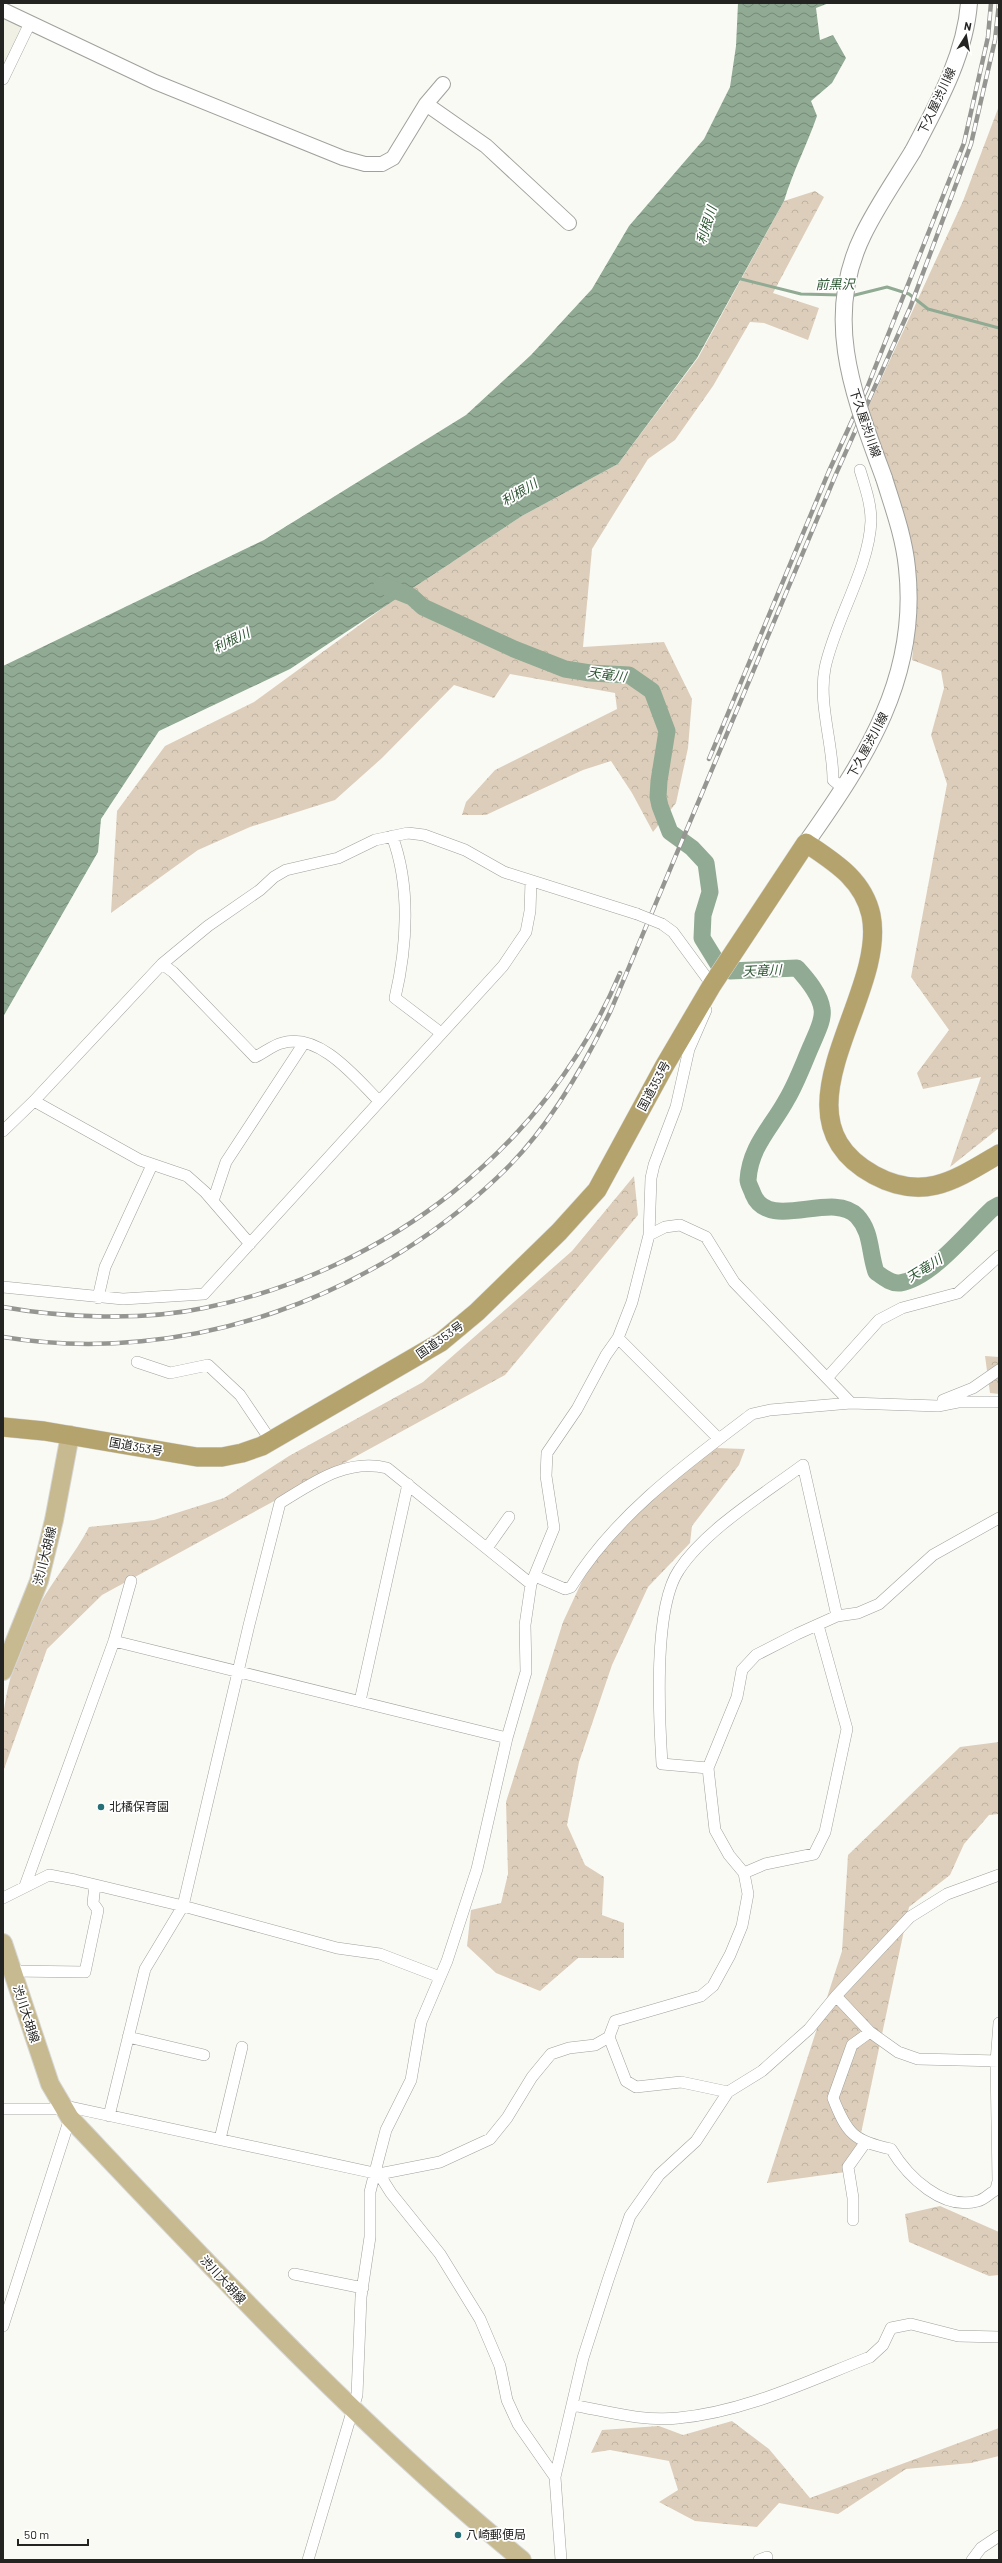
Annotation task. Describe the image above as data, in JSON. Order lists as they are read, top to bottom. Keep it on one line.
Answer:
{"streets":{"highway":["国道353号"],"main road":["下久屋渋川線","渋川大胡線"]},"crossings":[["下久屋渋川線","国道353号"],["国道353号","渋川大胡線"]],"water":["利根川","前黒沢","天竜川"],"places":["北橘保育園","八崎郵便局"],"scale_bar":"50 m","north":"top"}
